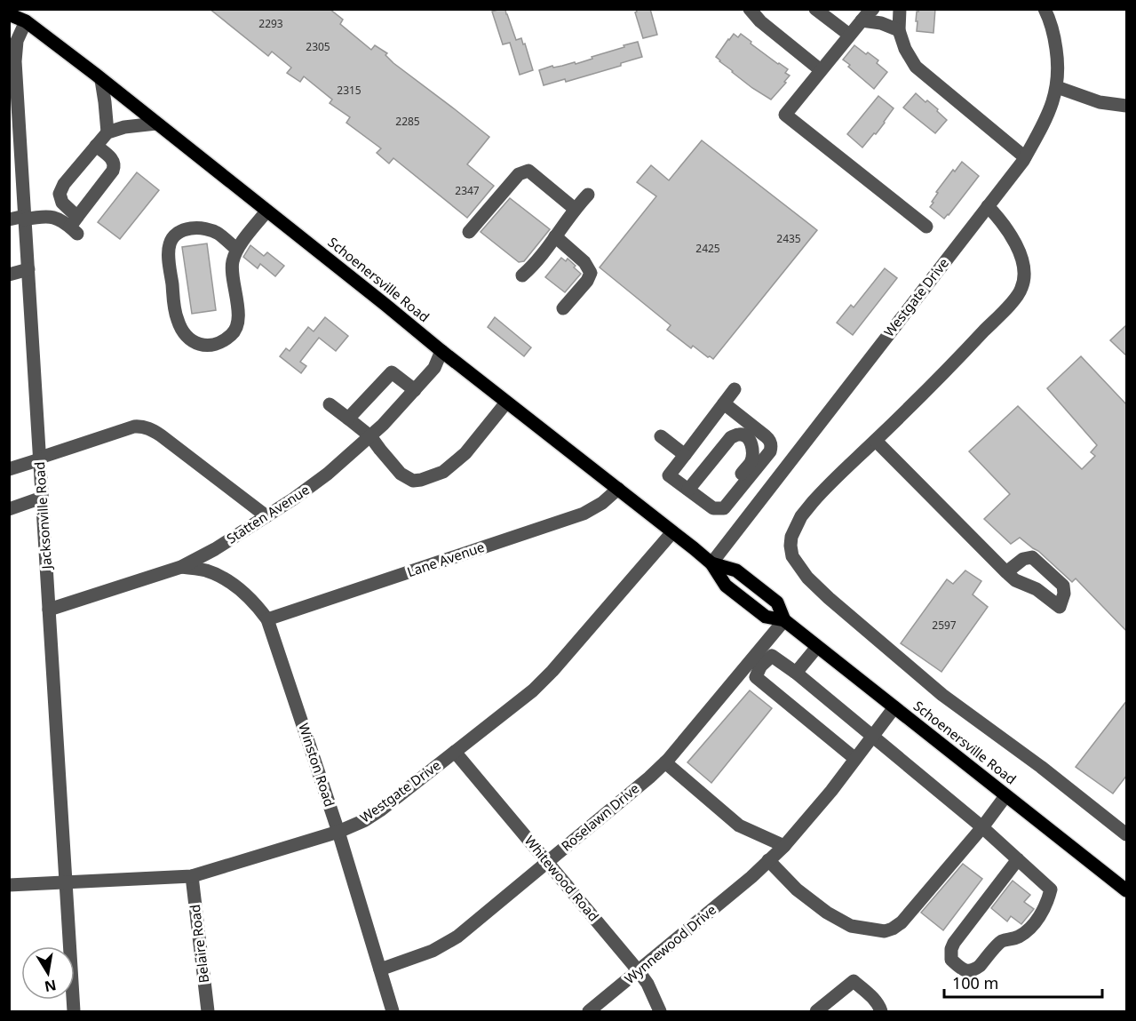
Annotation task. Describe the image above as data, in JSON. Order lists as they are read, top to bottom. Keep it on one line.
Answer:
{"streets":{"main road":["Schoenersville Road"],"street":["Westgate Drive","Statten Avenue","Jacksonville Road","Lane Avenue","Winston Road","Roselawn Drive","Whitewood Road","Belaire Road","Wynnewood Drive"]},"crossings":[["Schoenersville Road","Westgate Drive"],["Schoenersville Road","Statten Avenue"],["Schoenersville Road","Jacksonville Road"],["Schoenersville Road","Lane Avenue"],["Schoenersville Road","Roselawn Drive"],["Schoenersville Road","Wynnewood Drive"],["Westgate Drive","Jacksonville Road"],["Westgate Drive","Winston Road"],["Westgate Drive","Whitewood Road"],["Westgate Drive","Belaire Road"],["Statten Avenue","Jacksonville Road"],["Statten Avenue","Winston Road"],["Lane Avenue","Winston Road"],["Winston Road","Roselawn Drive"],["Roselawn Drive","Whitewood Road"],["Whitewood Road","Wynnewood Drive"]],"house_numbers":["2293","2305","2315","2285","2347","2435","2425","2597"],"scale_bar":"100 m","north":"bottom"}
